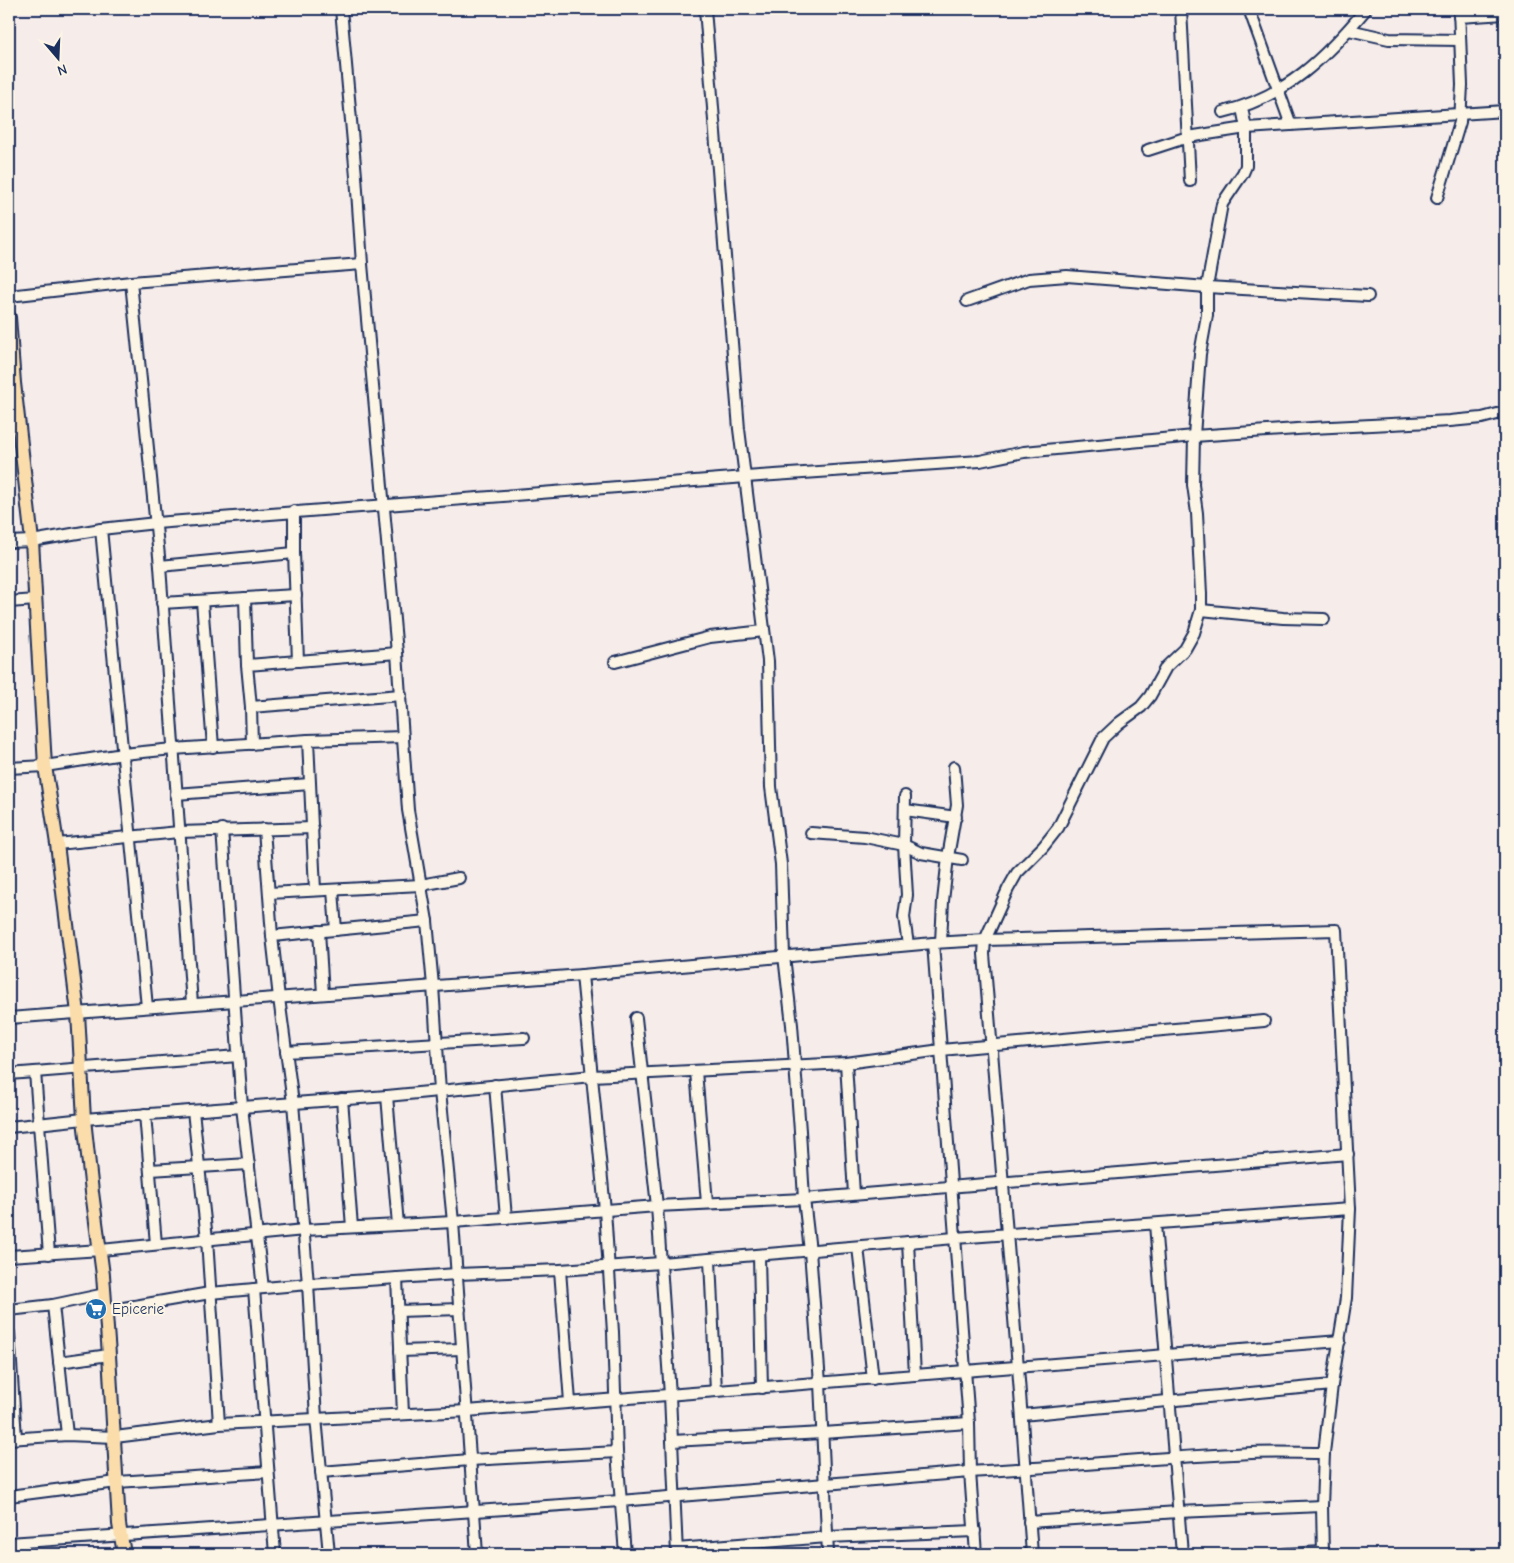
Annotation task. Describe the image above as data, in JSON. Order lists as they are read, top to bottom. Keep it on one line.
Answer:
{"places":{"supermarket":["Epicerie"]},"north":"bottom"}
